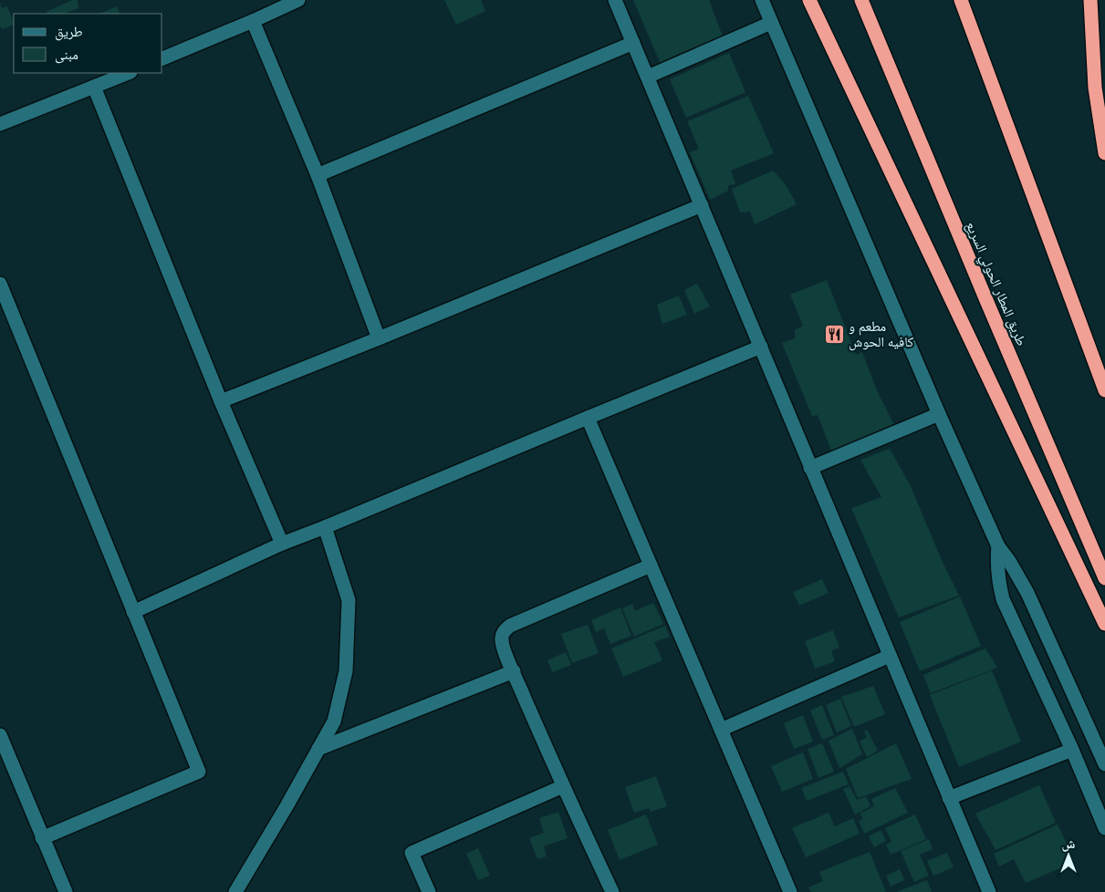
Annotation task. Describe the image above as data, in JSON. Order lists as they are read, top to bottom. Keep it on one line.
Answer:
{"streets":{"highway":["طريق المطار الحولي السريع"]},"places":{"restaurant":["مطعم و كافيه الحوش"]},"legend":["طريق","مبنى"],"north":"top"}
